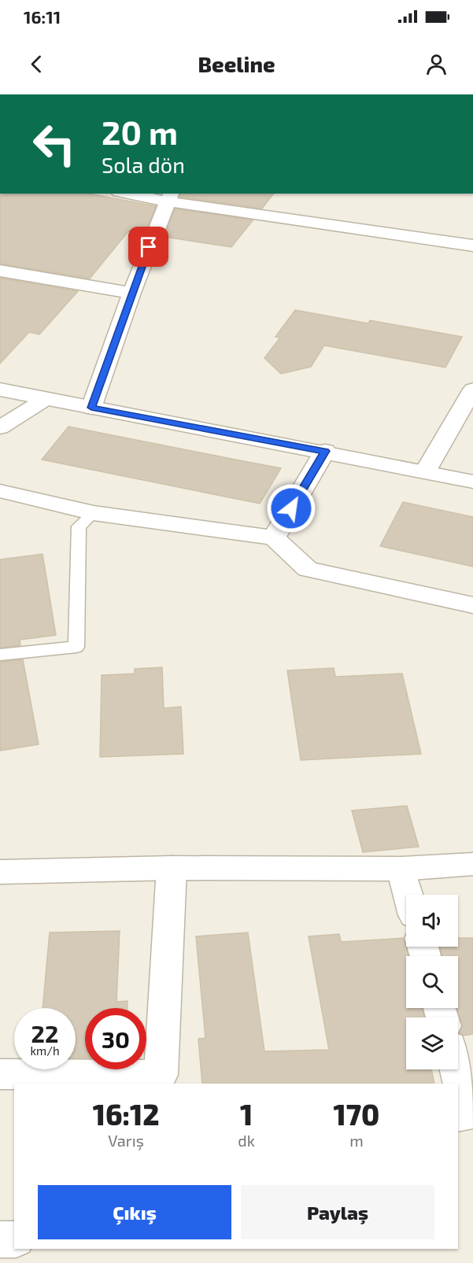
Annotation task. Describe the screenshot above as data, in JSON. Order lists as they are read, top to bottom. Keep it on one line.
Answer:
{"page":{"status":"16:11","header":"Beeline","turn":["20 m","Sola dön"],"speed":"22 km/h","limit":"30","eta":["16:12","Varış","1","dk","170","m"],"buttons":["Çıkış","Paylaş"]}}
